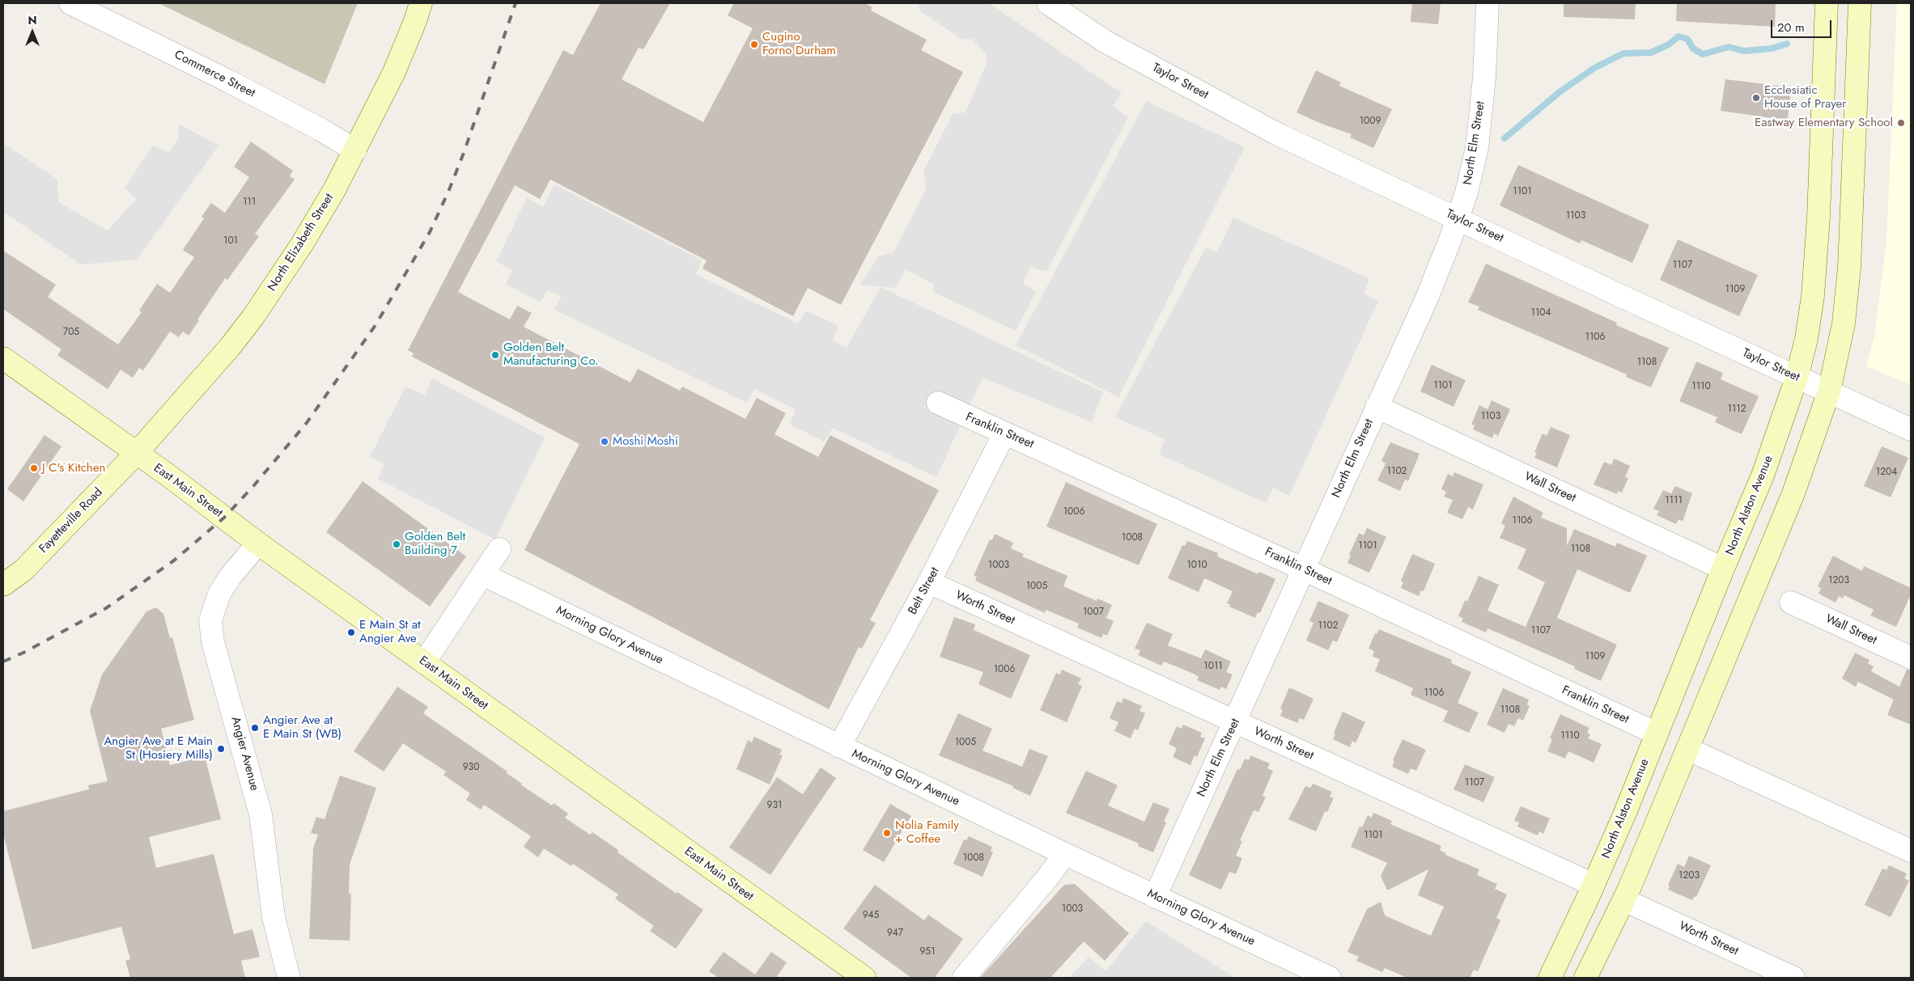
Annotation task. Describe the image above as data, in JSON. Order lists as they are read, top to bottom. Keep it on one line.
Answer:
{"streets":{"main road":["North Elizabeth Street","East Main Street","North Alston Avenue","Fayetteville Road"],"street":["Commerce Street","Taylor Street","North Elm Street","Franklin Street","Wall Street","Belt Street","Worth Street","Morning Glory Avenue","Angier Avenue"]},"crossings":[["Commerce Street","North Elizabeth Street"],["Taylor Street","North Elm Street"],["Taylor Street","North Alston Avenue"],["North Elm Street","Franklin Street"],["North Elm Street","Wall Street"],["North Elm Street","Worth Street"],["North Elm Street","Morning Glory Avenue"],["North Elizabeth Street","East Main Street"],["North Elizabeth Street","Fayetteville Road"],["Franklin Street","North Alston Avenue"],["Franklin Street","Belt Street"],["Wall Street","North Alston Avenue"],["East Main Street","Fayetteville Road"],["East Main Street","Angier Avenue"],["North Alston Avenue","Worth Street"],["Belt Street","Worth Street"],["Belt Street","Morning Glory Avenue"]],"places":["Cugino Forno Durham","Ecclesiatic House of Prayer","Eastway Elementary School","Golden Belt Manufacturing Co.","Moshi Moshi","J C's Kitchen","Golden Belt Building 7","E Main St at Angier Ave","Angier Ave at E Main St (WB)","Angier Ave at E Main St (Hosiery Mills)","Nolia Family + Coffee"],"house_numbers":["1009","1101","111","1103","101","1107","1109","1104","705","1106","1108","1101","1110","1112","1103","1102","1204","1111","1006","1106","1008","1101","1108","1003","1010","1203","1005","1007","1102","1107","1109","1011","1006","1106","1108","1110","1005","930","1107","931","1101","1008","1203","1003","945","947","951"],"scale_bar":"20 m","north":"top"}
